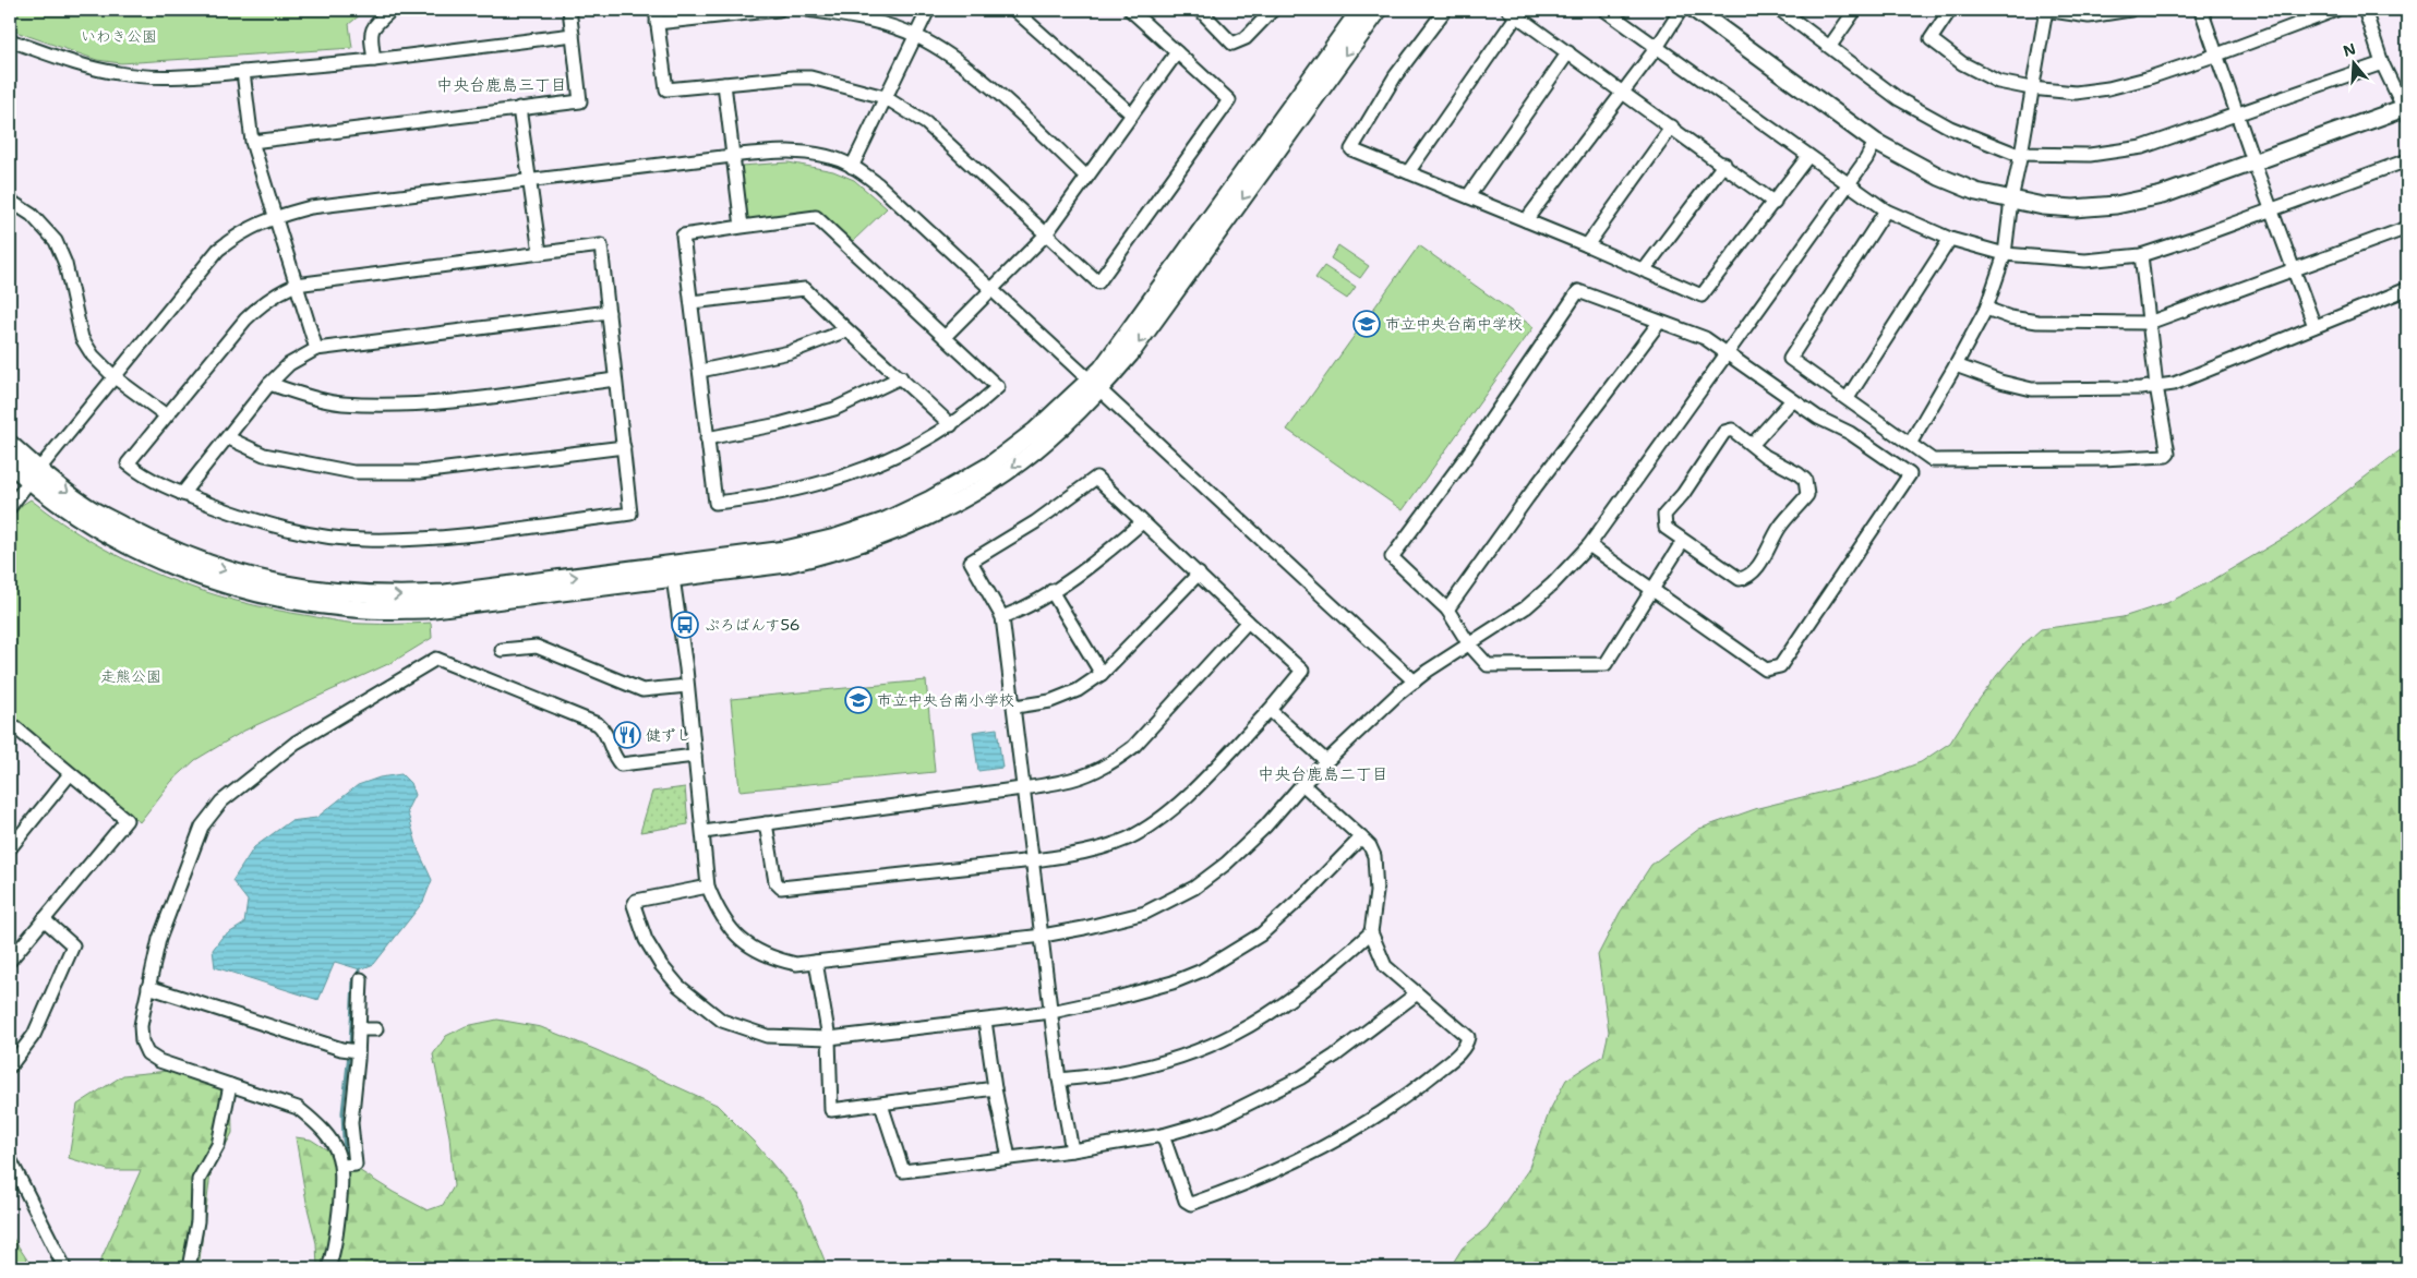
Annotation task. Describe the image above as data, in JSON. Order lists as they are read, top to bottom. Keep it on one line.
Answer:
{"districts":["中央台鹿島三丁目","中央台鹿島二丁目"],"parks":["いわき公園","走熊公園"],"places":{"school or university":["市立中央台南中学校","市立中央台南小学校"],"bus stop":["ぷろばんす56"],"restaurant":["健ずし"]},"north":"top"}
